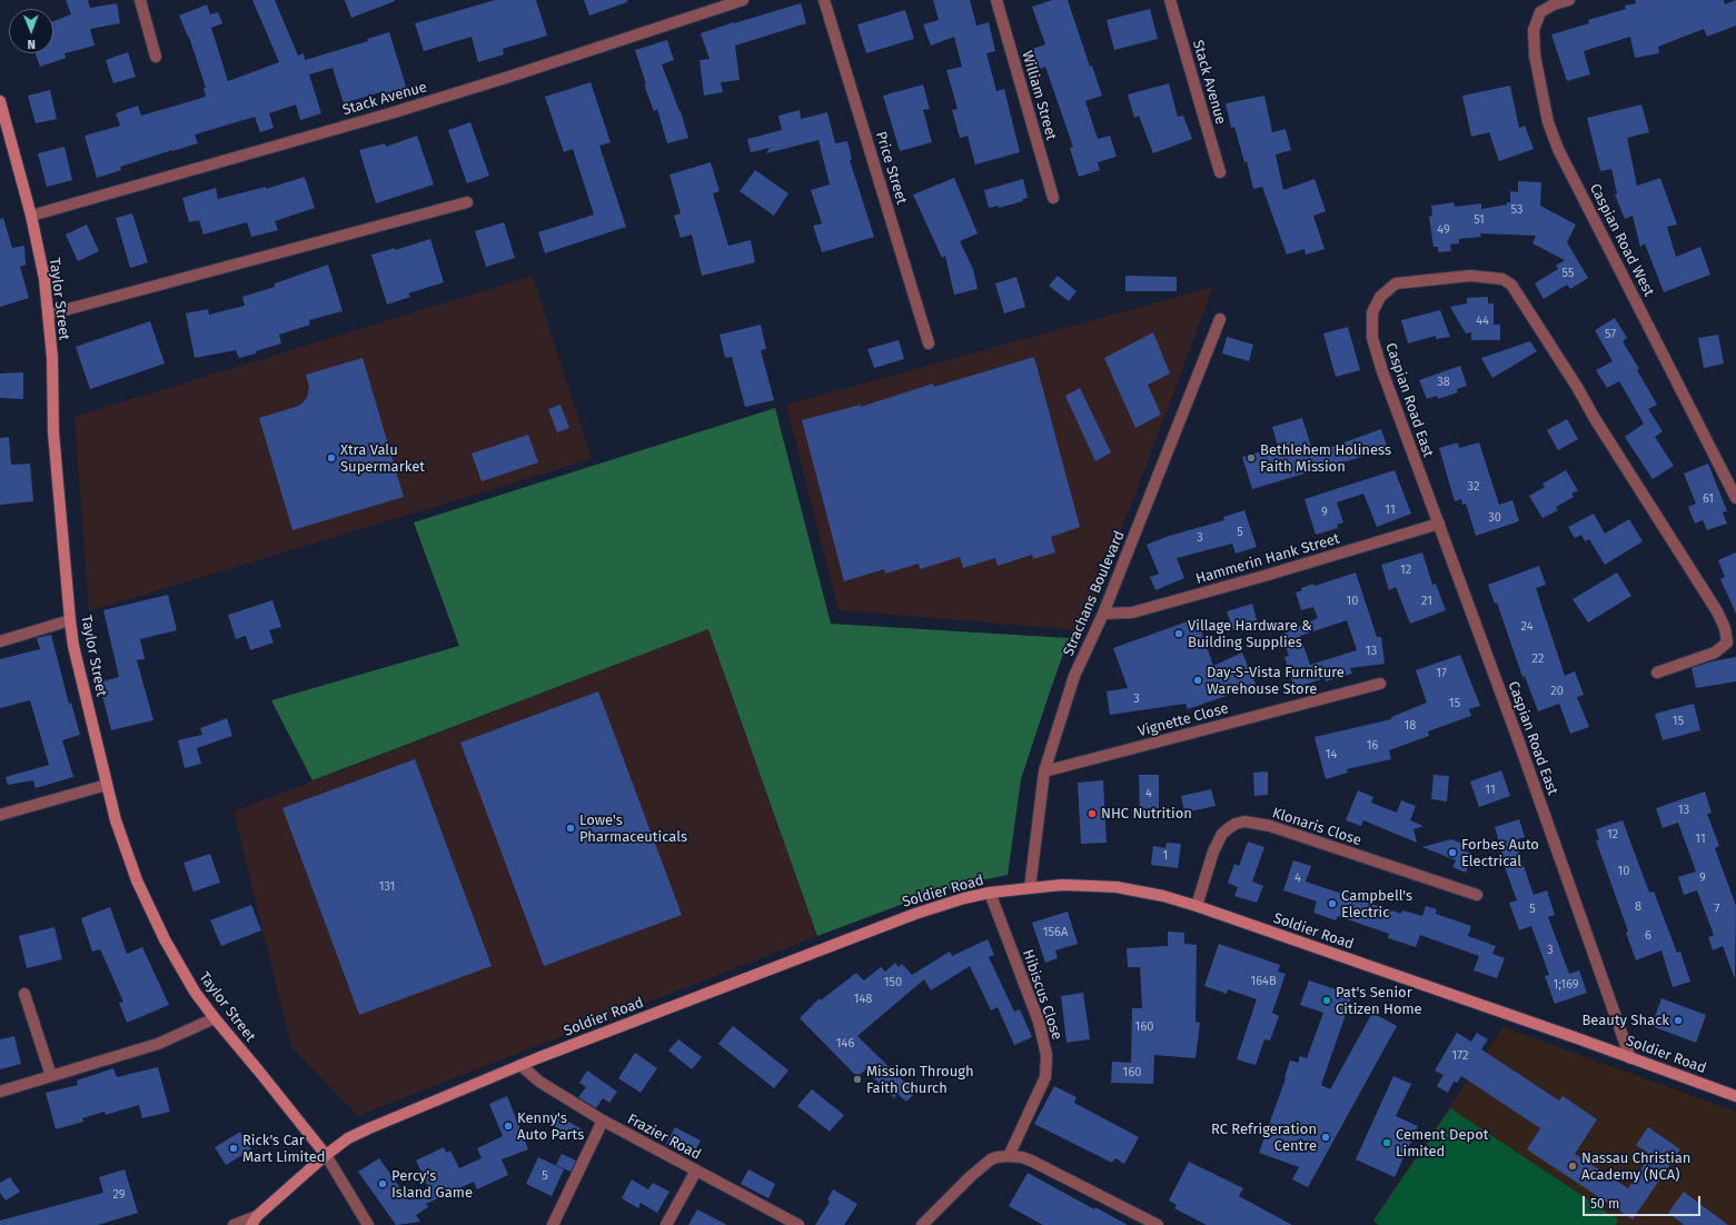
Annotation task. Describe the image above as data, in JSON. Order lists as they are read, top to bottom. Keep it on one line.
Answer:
{"streets":{"main road":["Taylor Street","Soldier Road"],"street":["Stack Avenue","William Street","Price Street","Caspian Road West","Caspian Road East","Hammerin Hank Street","Strachans Boulevard","Vignette Close","Klonaris Close","Hibiscus Close","Frazier Road"]},"crossings":[["Stack Avenue","Taylor Street"],["Taylor Street","Soldier Road"],["Caspian Road East","Hammerin Hank Street"],["Caspian Road East","Soldier Road"],["Hammerin Hank Street","Strachans Boulevard"],["Strachans Boulevard","Vignette Close"],["Strachans Boulevard","Soldier Road"],["Klonaris Close","Soldier Road"],["Soldier Road","Hibiscus Close"],["Soldier Road","Frazier Road"]],"places":["Xtra Valu Supermarket","Bethlehem Holiness Faith Mission","Village Hardware & Building Supplies","Day-S-Vista Furniture Warehouse Store","NHC Nutrition","Lowe's Pharmaceuticals","Forbes Auto Electrical","Campbell's Electric","Pat's Senior Citizen Home","Beauty Shack","Mission Through Faith Church","Kenny's Auto Parts","RC Refrigeration Centre","Cement Depot Limited","Rick's Car Mart Limited","Nassau Christian Academy (NCA)","Percy's Island Game"],"house_numbers":["53","51","49","55","44","57","38","32","61","11","9","30","5","3","12","10","21","24","13","22","17","20","3","15","15","18","16","14","11","4","13","12","11","1","10","4","9","131","8","5","7","156A","6","3","164B","150","1;169","148","160","146","172","160","5","29"],"scale_bar":"50 m","north":"bottom"}
